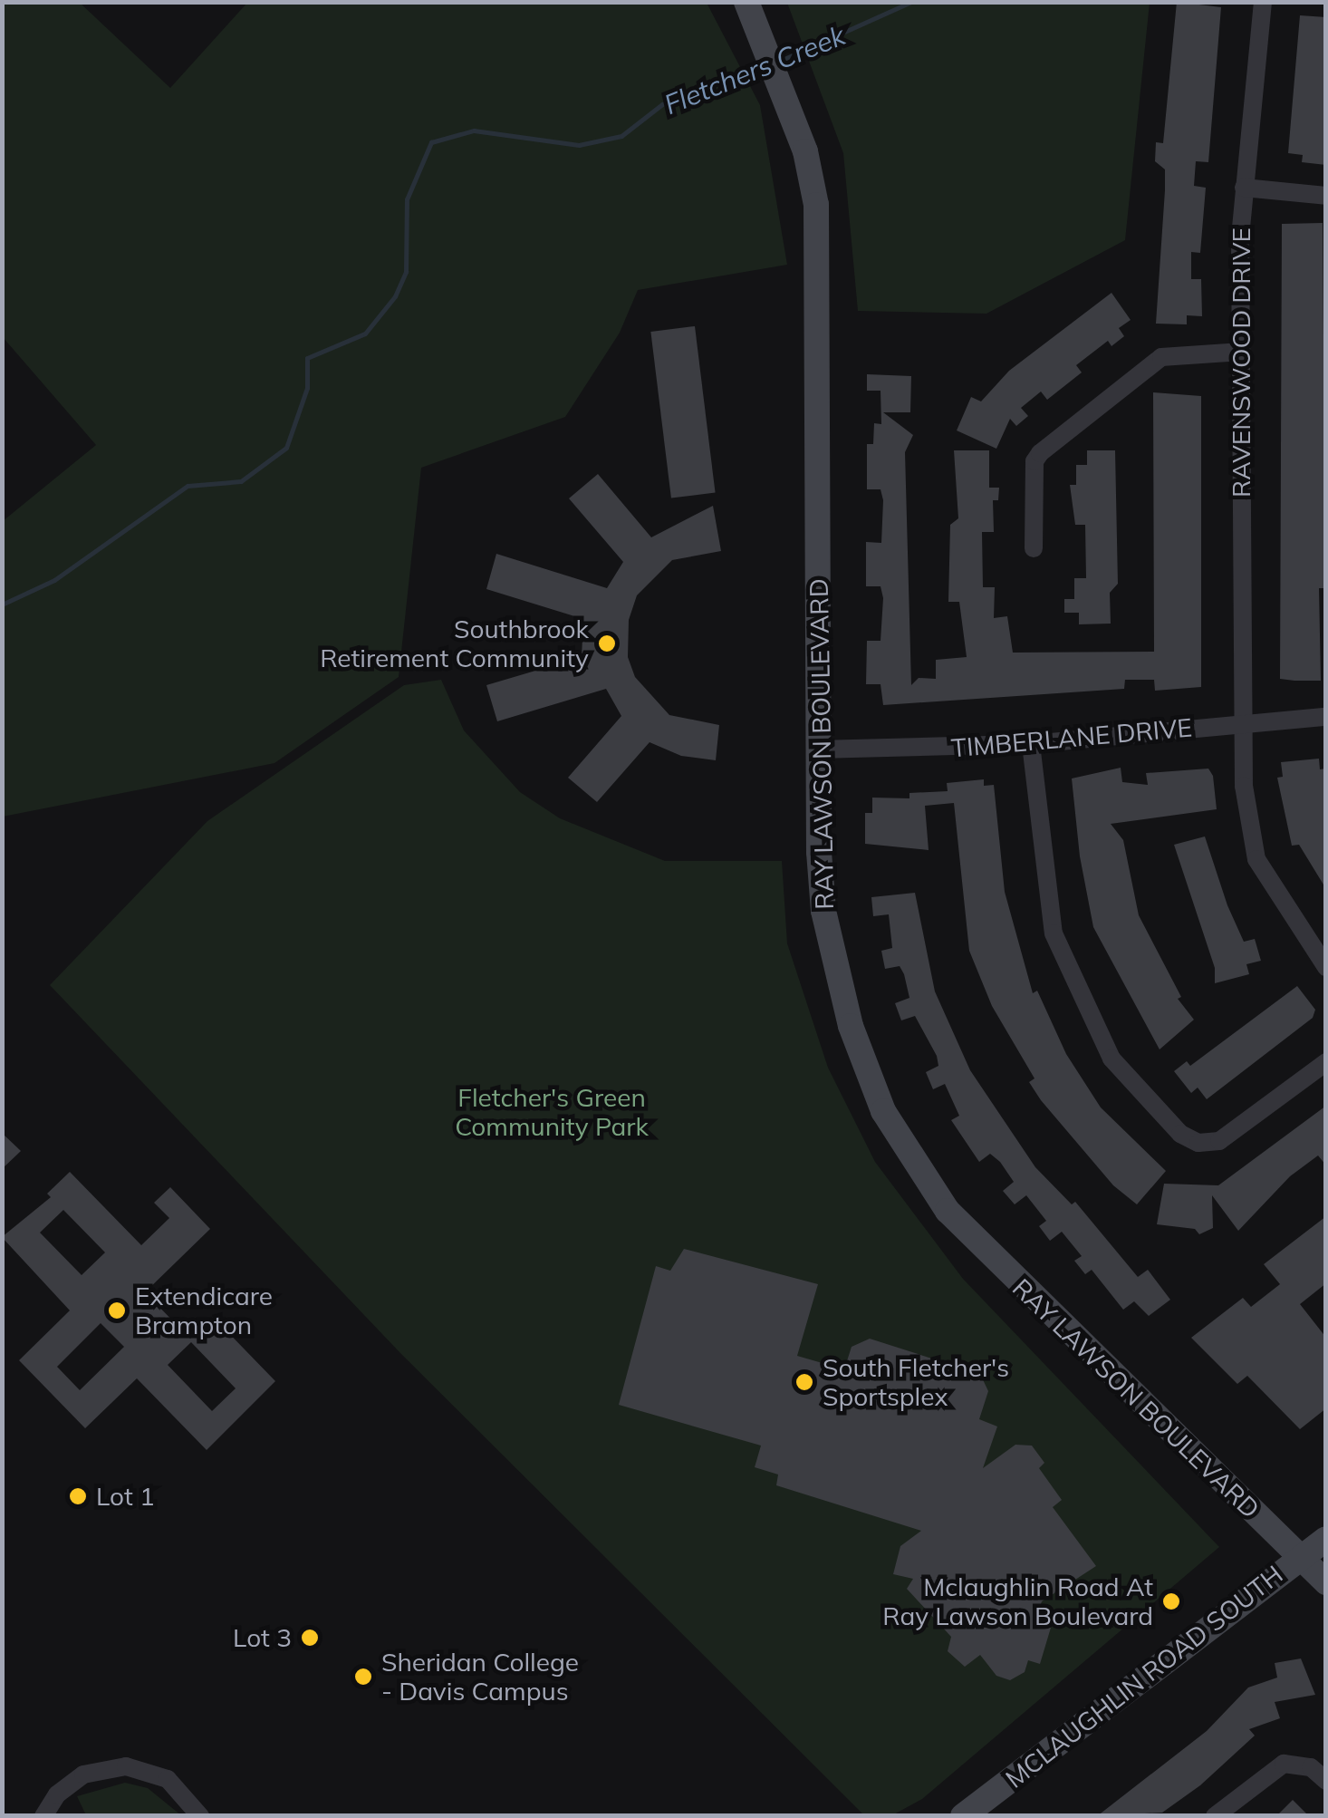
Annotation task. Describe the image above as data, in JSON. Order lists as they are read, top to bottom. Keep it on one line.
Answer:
{"streets":{"street":["RAVENSWOOD DRIVE","TIMBERLANE DRIVE","RAY LAWSON BOULEVARD","MCLAUGHLIN ROAD SOUTH"]},"crossings":[["RAVENSWOOD DRIVE","TIMBERLANE DRIVE"],["TIMBERLANE DRIVE","RAY LAWSON BOULEVARD"],["RAY LAWSON BOULEVARD","MCLAUGHLIN ROAD SOUTH"]],"water":["Fletchers Creek"],"parks":["Fletcher's Green Community Park"],"places":["Southbrook Retirement Community","Extendicare Brampton","South Fletcher's Sportsplex","Lot 1","Mclaughlin Road At Ray Lawson Boulevard","Lot 3","Sheridan College - Davis Campus"]}
